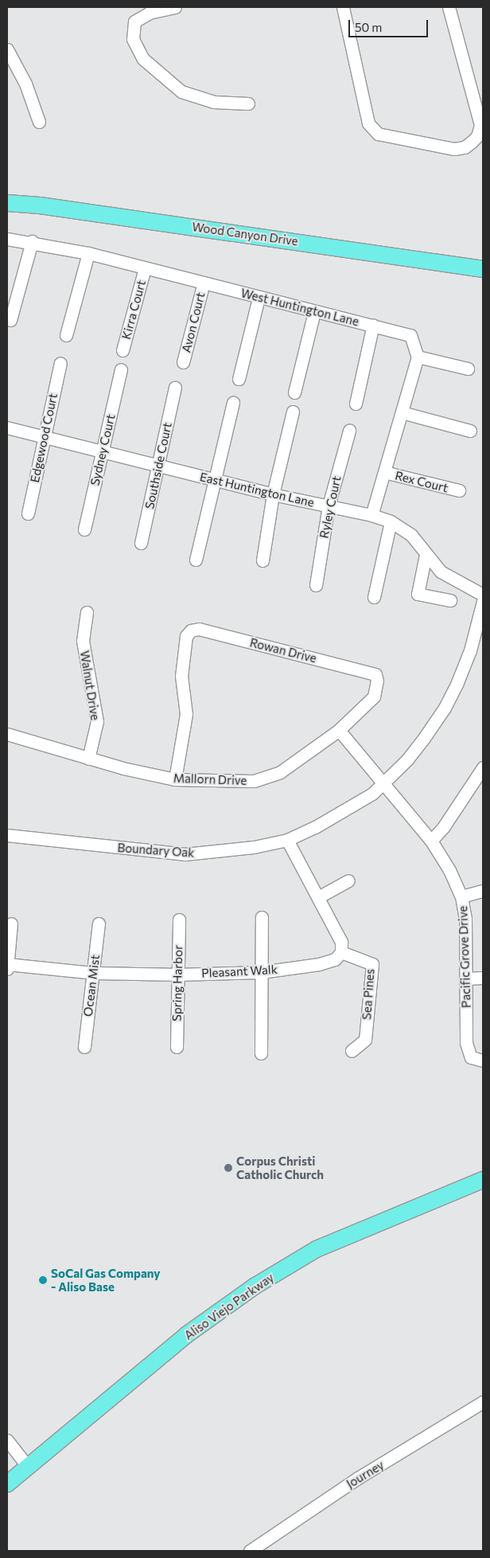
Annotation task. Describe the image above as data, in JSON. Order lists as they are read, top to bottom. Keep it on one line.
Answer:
{"streets":{"main road":["Wood Canyon Drive","Aliso Viejo Parkway"],"street":["West Huntington Lane","Kirra Court","Avon Court","Edgewood Court","Sydney Court","Southside Court","Rex Court","East Huntington Lane","Ryley Court","Rowan Drive","Walnut Drive","Mallorn Drive","Boundary Oak","Pacific Grove Drive","Pleasant Walk","Spring Harbor","Ocean Mist","Sea Pines","Journey"]},"crossings":[["West Huntington Lane","Kirra Court"],["West Huntington Lane","Avon Court"],["Edgewood Court","East Huntington Lane"],["Sydney Court","East Huntington Lane"],["Southside Court","East Huntington Lane"],["East Huntington Lane","Ryley Court"],["Rowan Drive","Mallorn Drive"],["Walnut Drive","Mallorn Drive"],["Mallorn Drive","Pacific Grove Drive"],["Boundary Oak","Pacific Grove Drive"],["Pleasant Walk","Spring Harbor"],["Pleasant Walk","Ocean Mist"],["Pleasant Walk","Sea Pines"]],"places":["Corpus Christi Catholic Church","SoCal Gas Company - Aliso Base"],"scale_bar":"50 m"}
